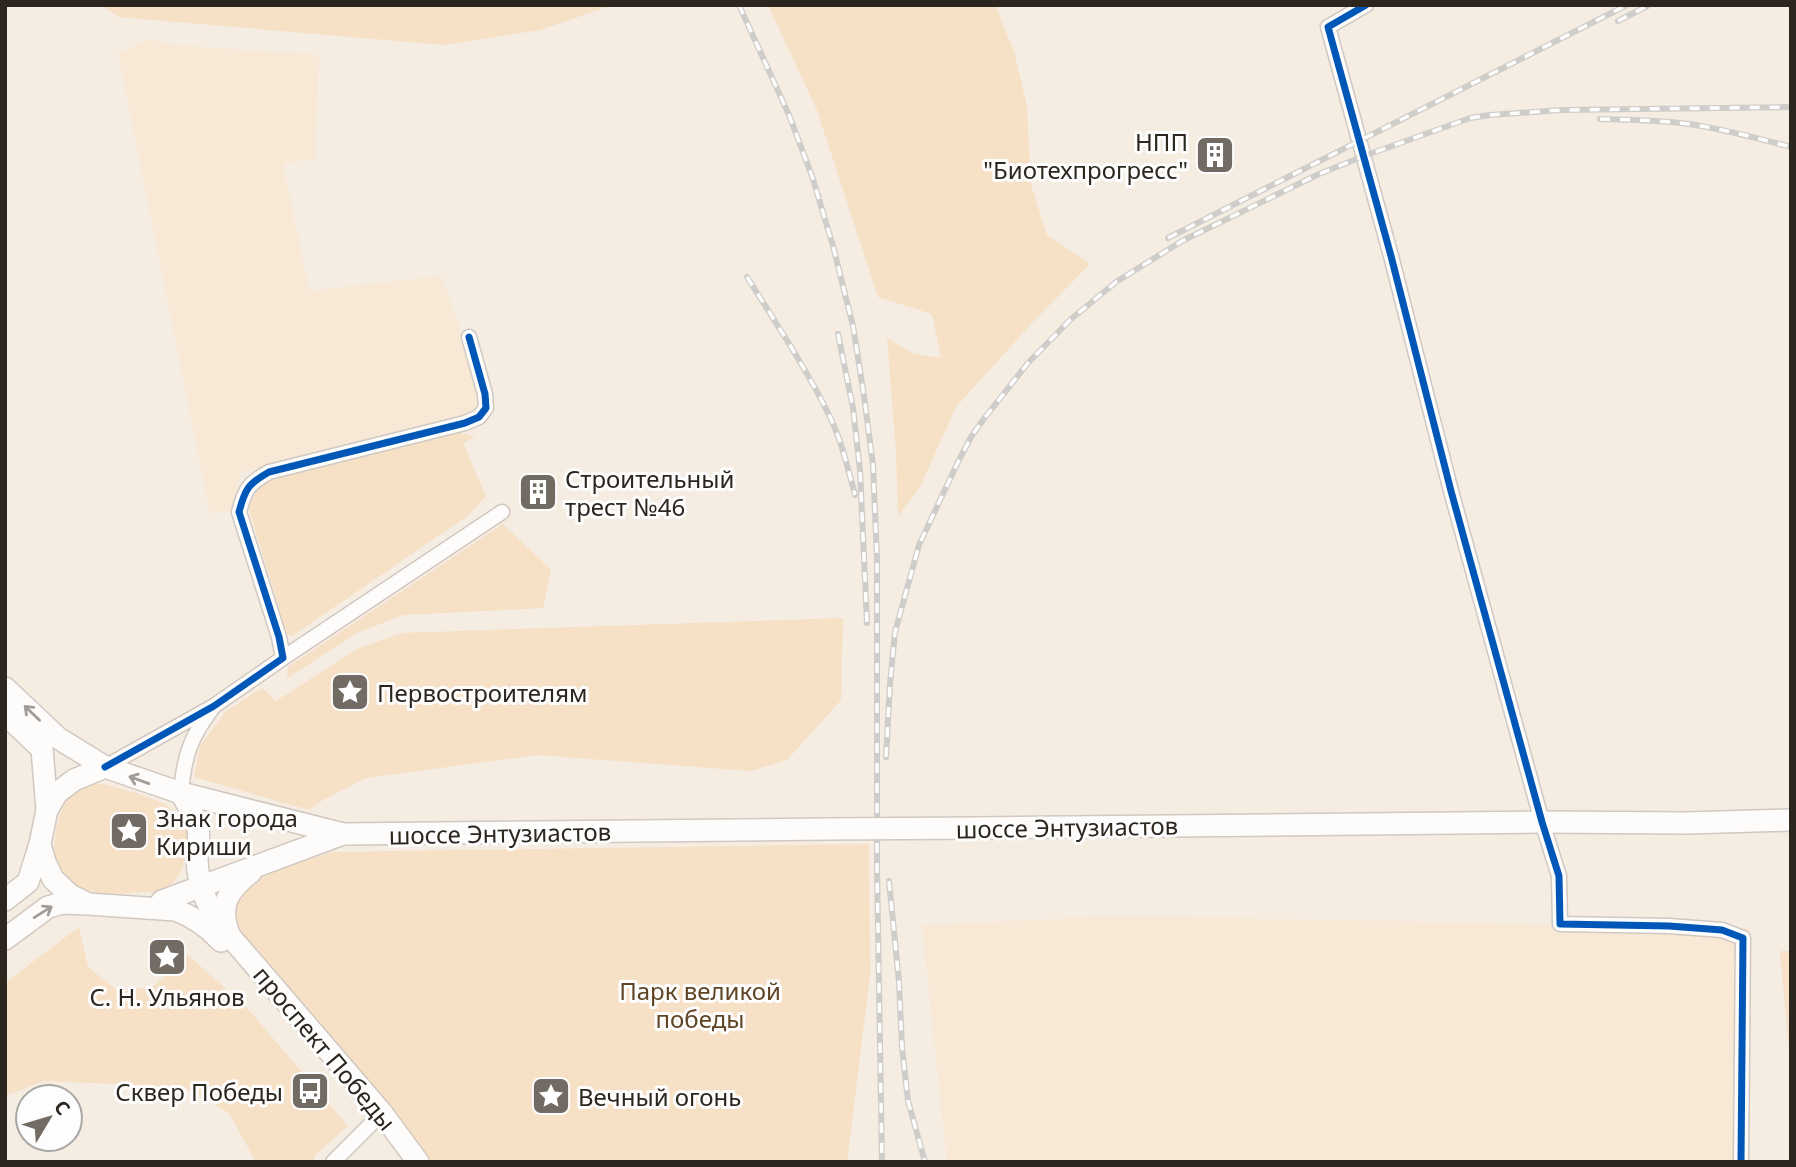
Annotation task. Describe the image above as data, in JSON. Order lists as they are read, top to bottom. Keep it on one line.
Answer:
{"streets":{"main road":["шоссе Энтузиастов","проспект Победы"]},"parks":["Парк великой победы"],"places":{"building":["НПП \"Биотехпрогресс\"","Строительный трест №46"],"place":["Первостроителям","Знак города Кириши","С. Н. Ульянов","Вечный огонь"],"bus stop":["Сквер Победы"]},"north":"top right"}
